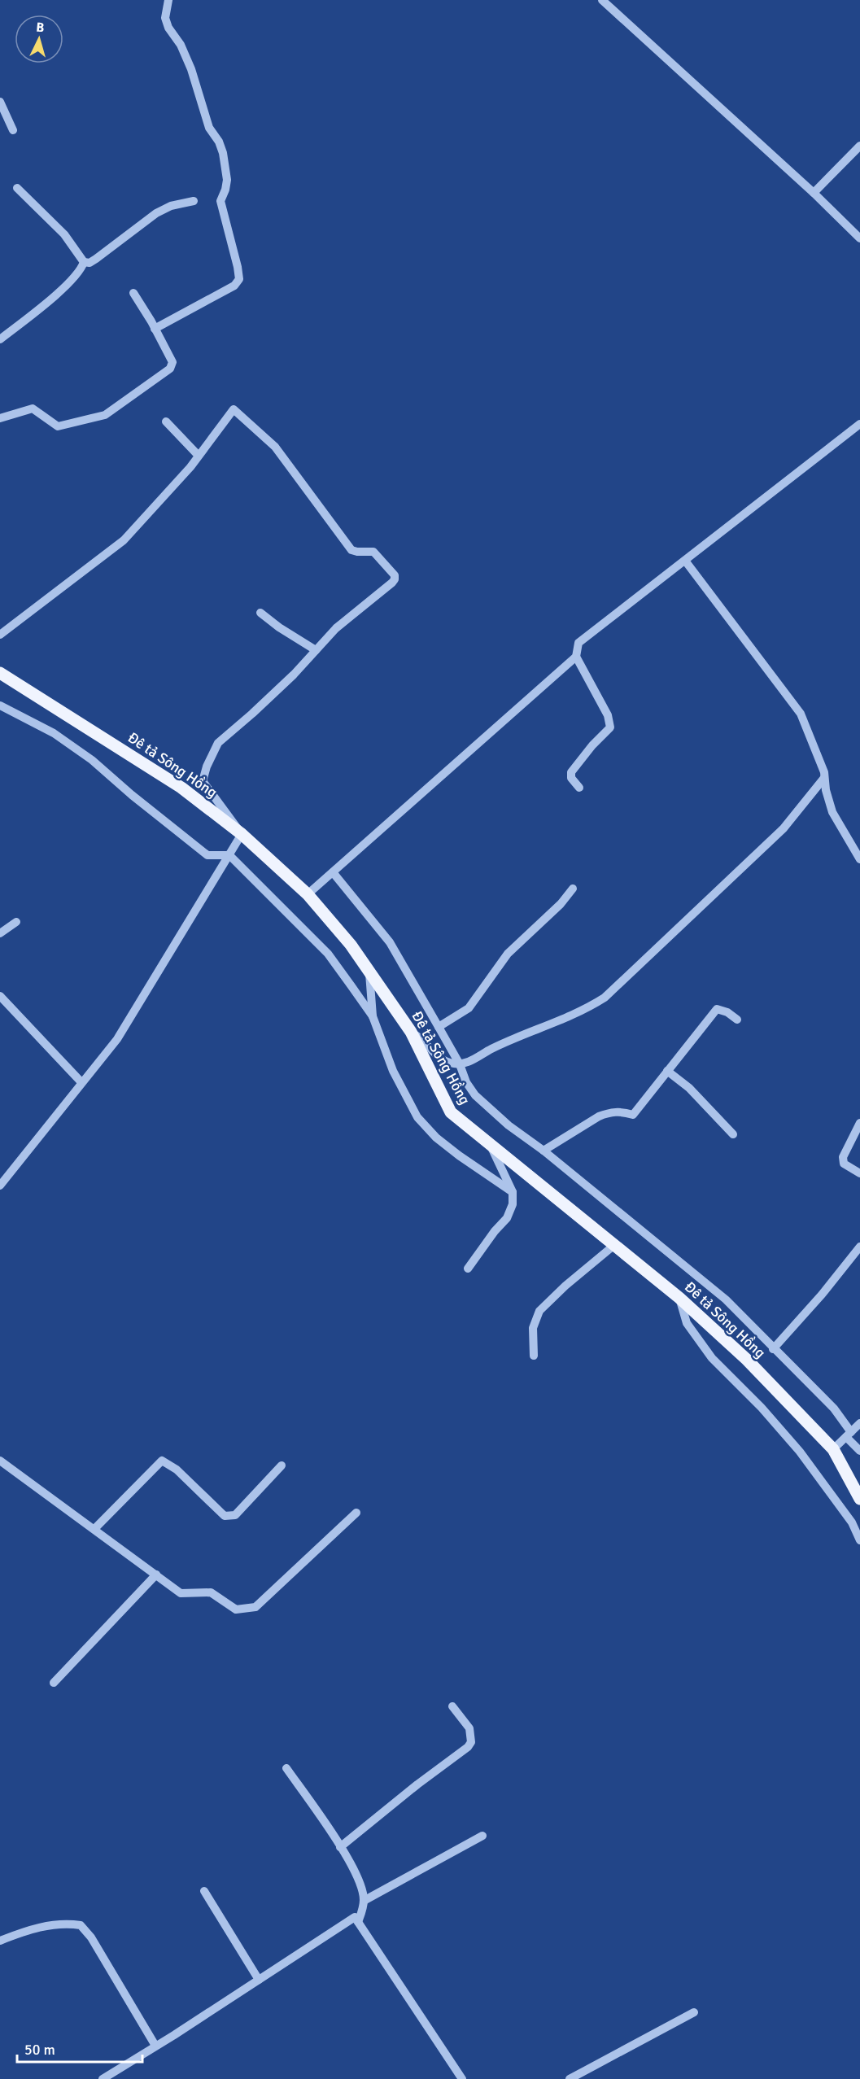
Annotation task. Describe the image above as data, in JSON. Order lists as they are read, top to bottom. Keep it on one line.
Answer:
{"streets":{"main road":["Đê tả Sông Hồng"]},"scale_bar":"50 m","north":"top"}
